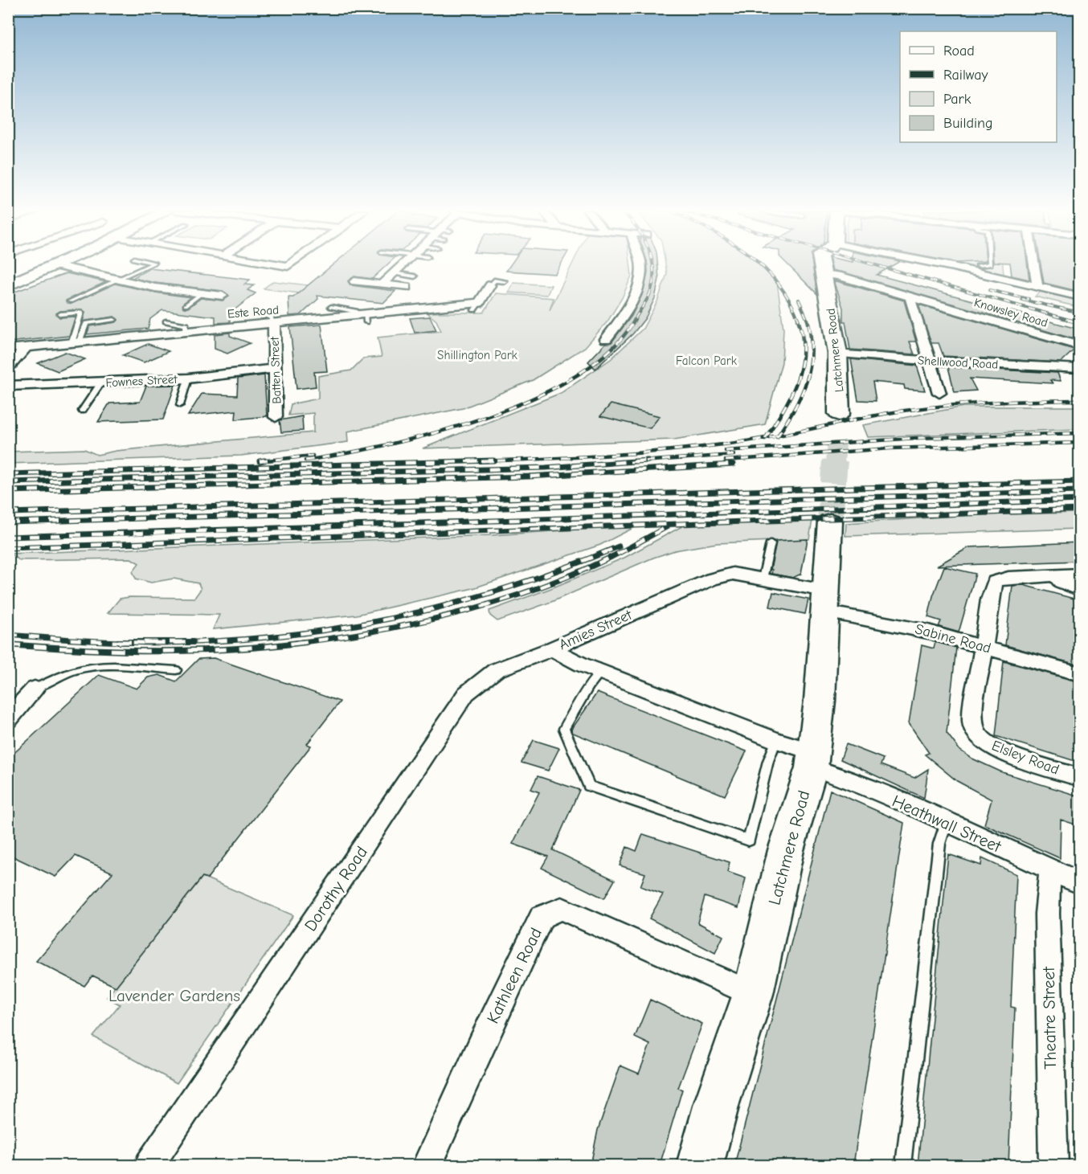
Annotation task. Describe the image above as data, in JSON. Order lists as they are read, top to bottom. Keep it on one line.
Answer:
{"streets":{"main road":["Latchmere Road"],"street":["Este Road","Knowsley Road","Shellwood Road","Batten Street","Fownes Street","Amies Street","Sabine Road","Elsley Road","Heathwall Street","Dorothy Road","Kathleen Road","Theatre Street"]},"crossings":[["Este Road","Batten Street"],["Knowsley Road","Latchmere Road"],["Latchmere Road","Shellwood Road"],["Latchmere Road","Amies Street"],["Latchmere Road","Sabine Road"],["Latchmere Road","Heathwall Street"],["Latchmere Road","Kathleen Road"],["Batten Street","Fownes Street"],["Amies Street","Sabine Road"],["Amies Street","Heathwall Street"],["Amies Street","Dorothy Road"],["Sabine Road","Elsley Road"],["Heathwall Street","Theatre Street"]],"parks":["Shillington Park","Falcon Park","Lavender Gardens"],"legend":["Road","Railway","Park","Building"]}
